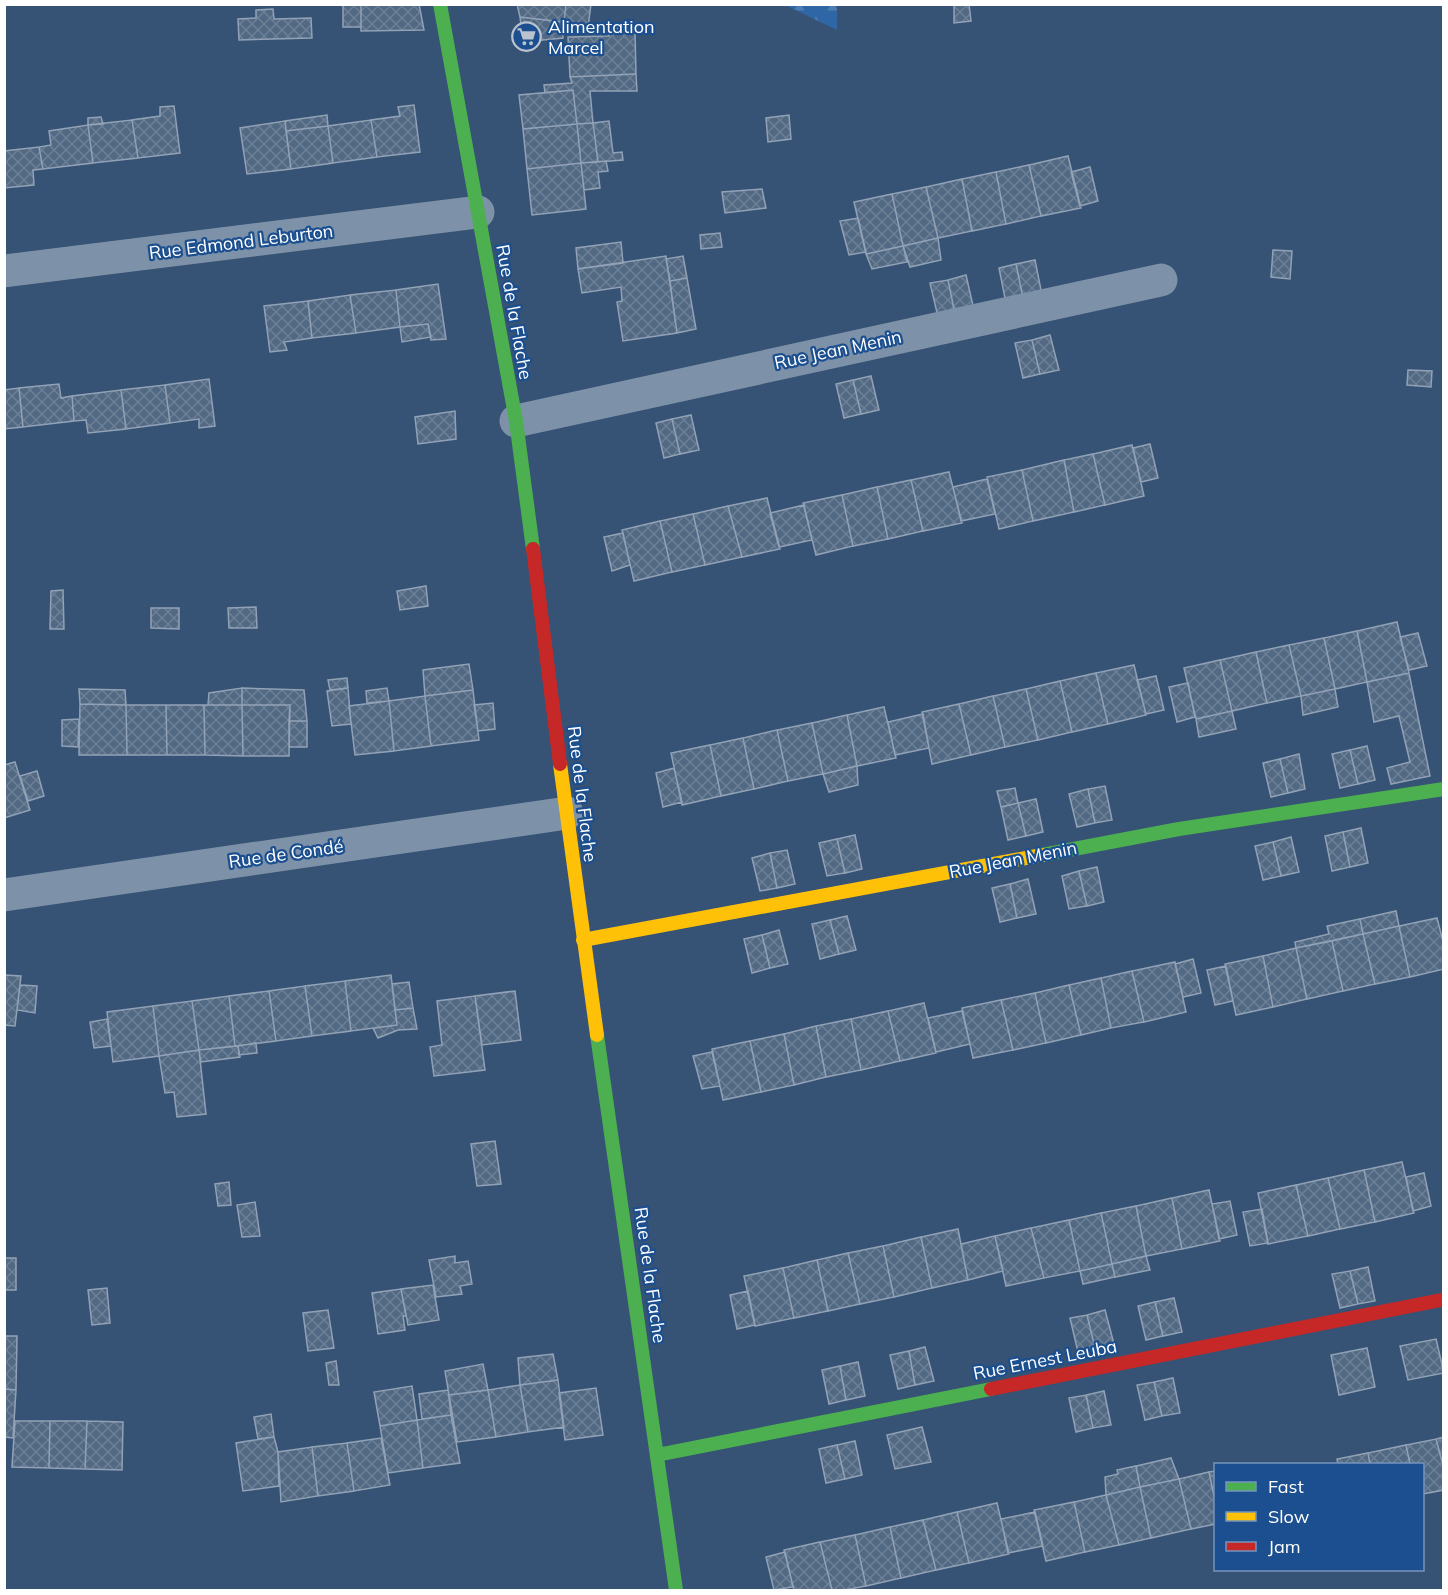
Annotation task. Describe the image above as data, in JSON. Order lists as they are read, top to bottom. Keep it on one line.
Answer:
{"streets":{"street":["Rue Edmond Leburton","Rue de la Flache","Rue Jean Menin","Rue de Condé","Rue Ernest Leuba"]},"crossings":[["Rue Edmond Leburton","Rue de la Flache"],["Rue de la Flache","Rue Jean Menin"],["Rue de la Flache","Rue de Condé"],["Rue de la Flache","Rue Ernest Leuba"]],"places":{"supermarket":["Alimentation Marcel"]},"legend":["Fast","Slow","Jam"]}
